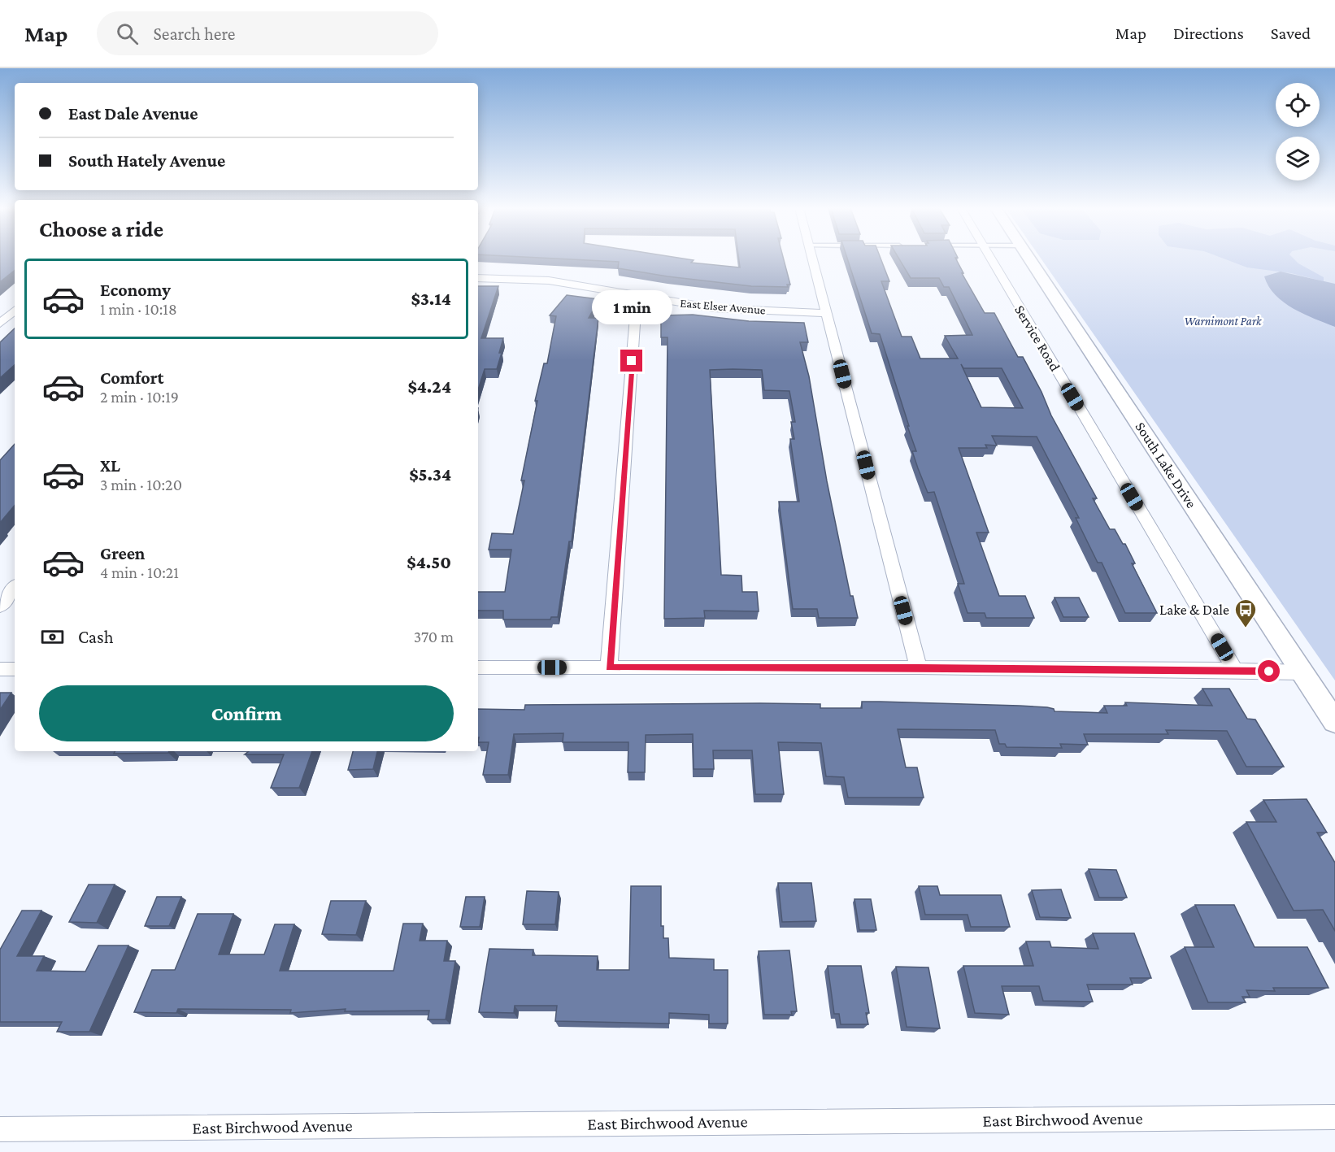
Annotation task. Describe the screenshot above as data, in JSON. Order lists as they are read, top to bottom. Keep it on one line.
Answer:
{"streets":{"main road":["South Lake Drive"],"street":["East Elser Avenue","Service Road","East Birchwood Avenue"]},"parks":["Warnimont Park"],"places":{"bus stop":["Lake & Dale"]},"page":{"header":"Map","search":"Search here","nav":["Map","Directions","Saved"],"banner":["East Dale Avenue","South Hately Avenue"],"heading":"Choose a ride","list":[{"name":"Economy","note":"1 min · 10:18","value":"$3.14"},{"name":"Comfort","note":"2 min · 10:19","value":"$4.24"},{"name":"XL","note":"3 min · 10:20","value":"$5.34"},{"name":"Green","note":"4 min · 10:21","value":"$4.50"}],"bubble":"1 min","pay":["Cash","370 m"],"buttons":"Confirm"}}
